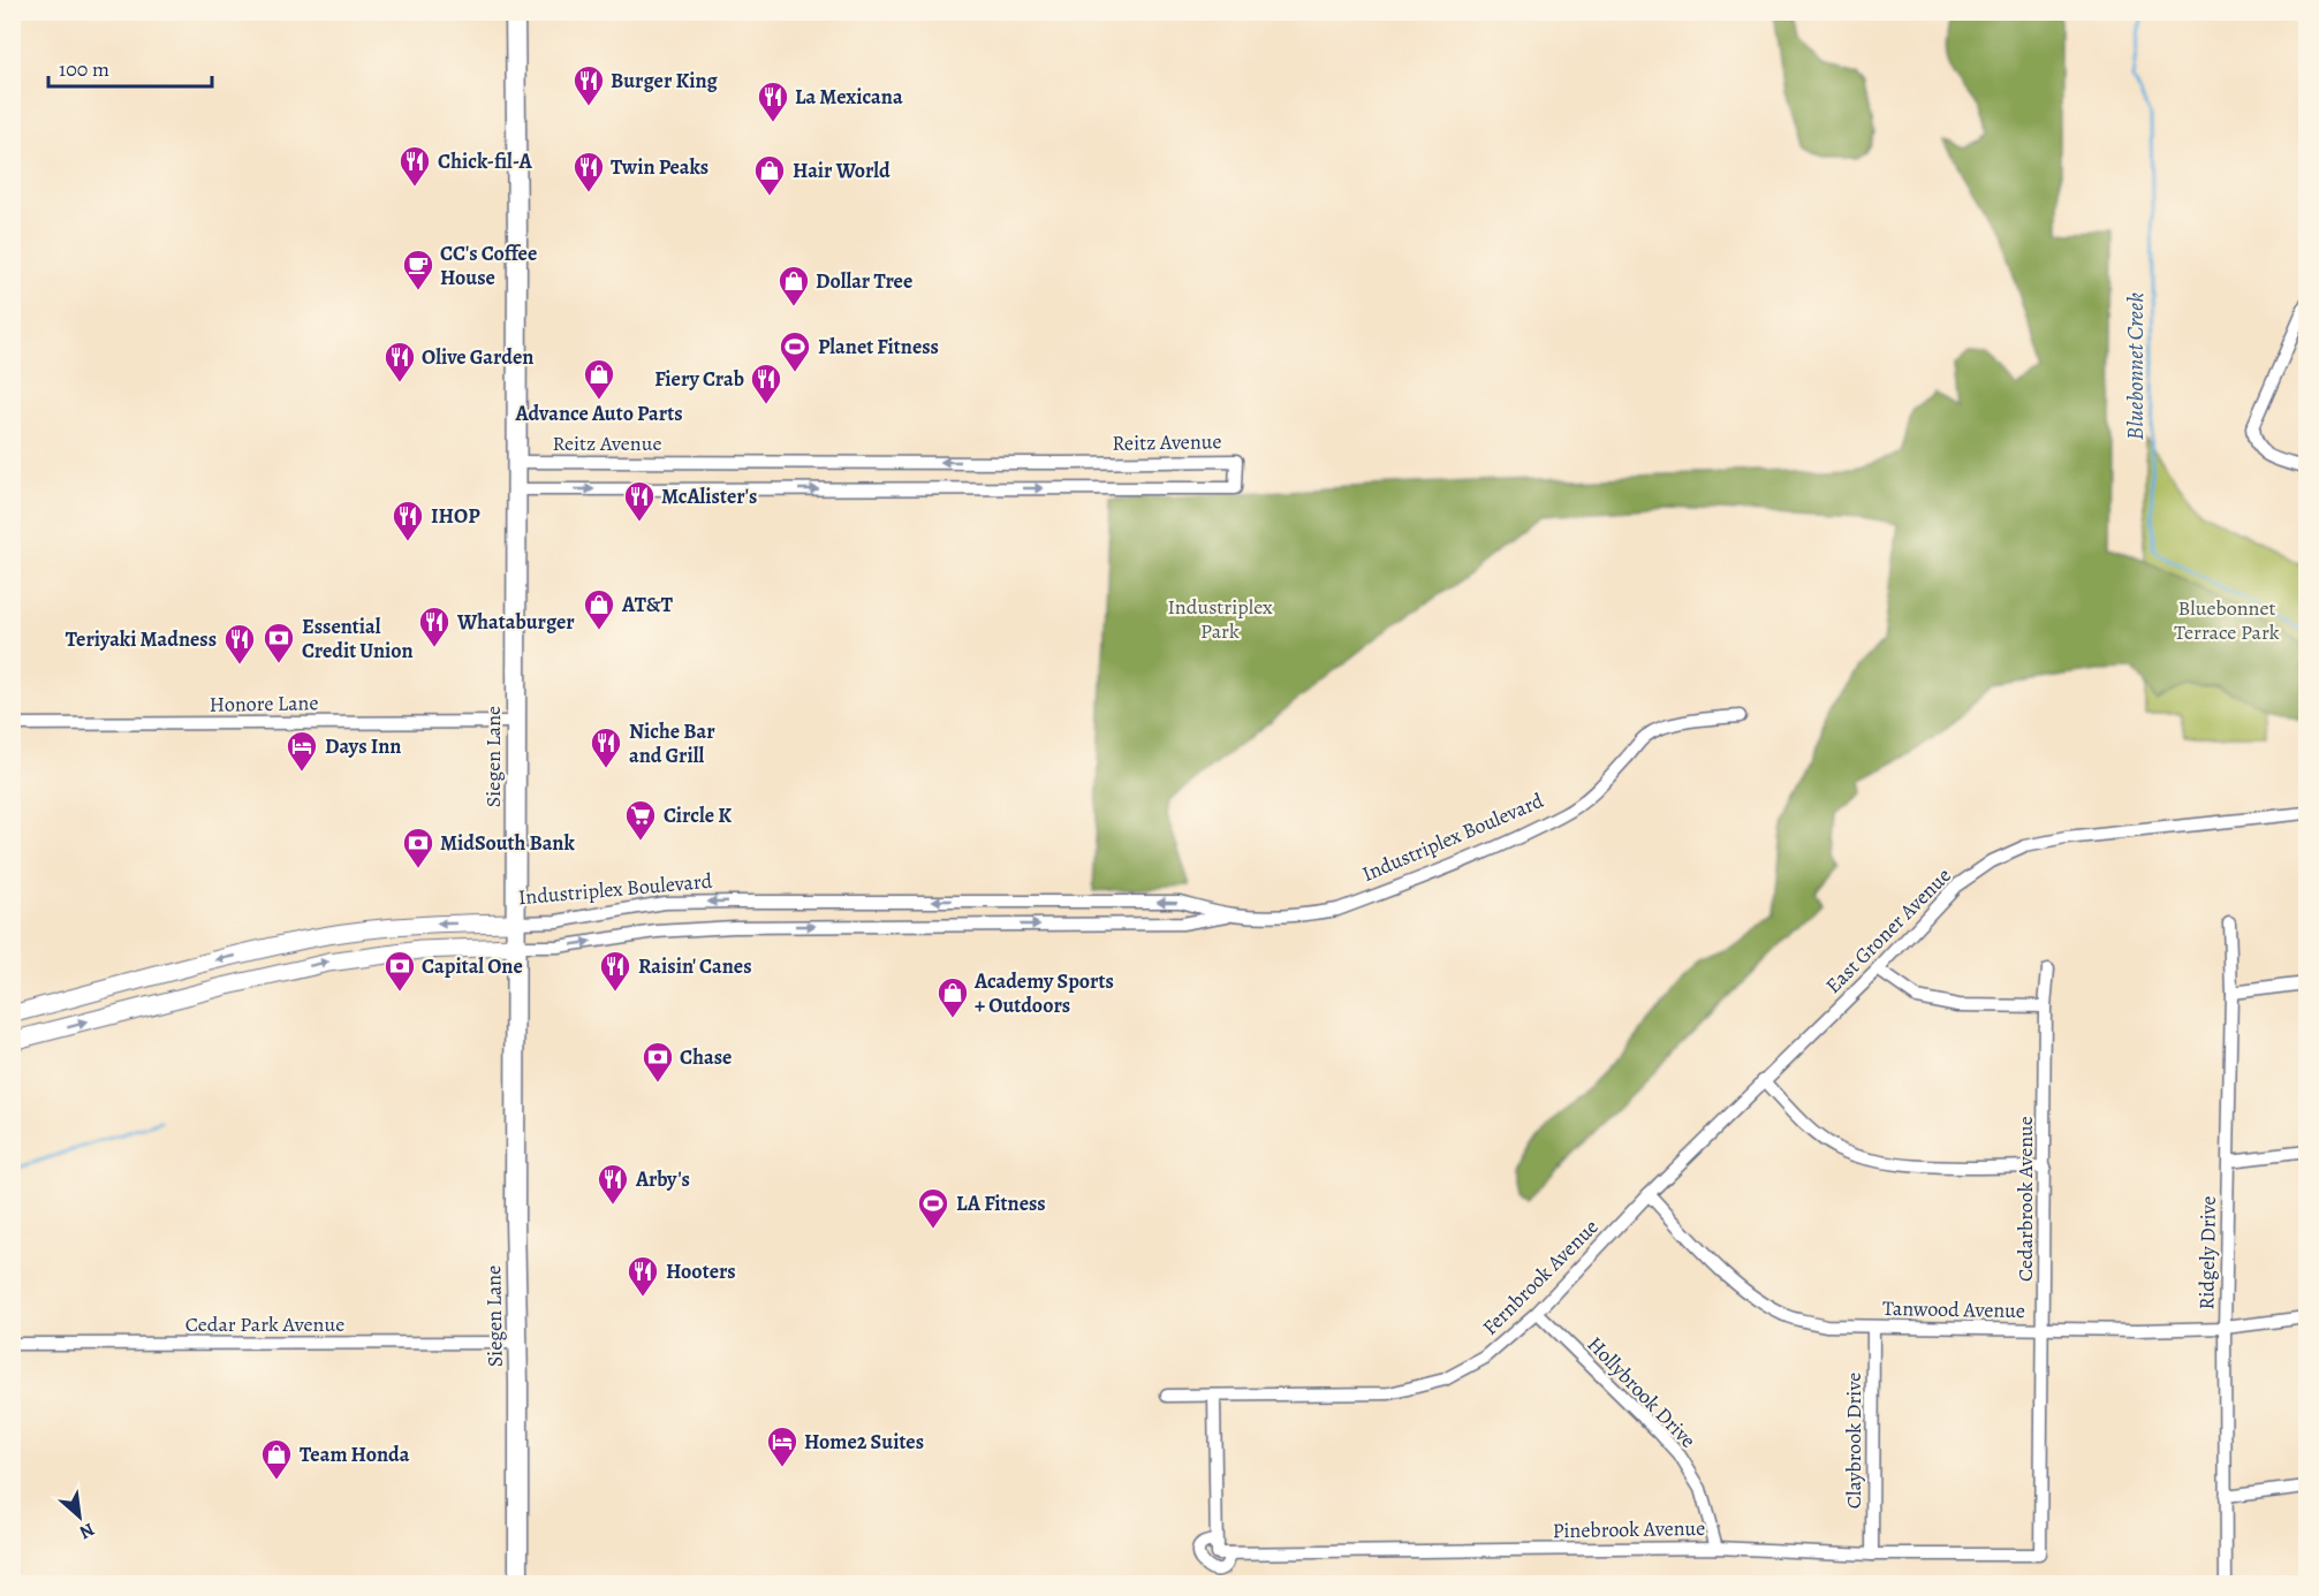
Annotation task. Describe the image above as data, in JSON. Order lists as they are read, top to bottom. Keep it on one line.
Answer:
{"streets":{"main road":["Siegen Lane"],"street":["Reitz Avenue","Honore Lane","Industriplex Boulevard","East Groner Avenue","Cedarbrook Avenue","Ridgely Drive","Fernbrook Avenue","Tanwood Avenue","Cedar Park Avenue","Hollybrook Drive","Claybrook Drive","Pinebrook Avenue"]},"crossings":[["Reitz Avenue","Siegen Lane"],["Honore Lane","Siegen Lane"],["Siegen Lane","Industriplex Boulevard"],["Siegen Lane","Cedar Park Avenue"],["East Groner Avenue","Fernbrook Avenue"],["Cedarbrook Avenue","Tanwood Avenue"],["Cedarbrook Avenue","Pinebrook Avenue"],["Ridgely Drive","Tanwood Avenue"],["Fernbrook Avenue","Tanwood Avenue"],["Fernbrook Avenue","Hollybrook Drive"],["Fernbrook Avenue","Pinebrook Avenue"],["Tanwood Avenue","Claybrook Drive"],["Hollybrook Drive","Pinebrook Avenue"],["Claybrook Drive","Pinebrook Avenue"]],"water":["Bluebonnet Creek"],"parks":["Industriplex Park","Bluebonnet Terrace Park"],"places":{"restaurant":["Burger King","La Mexicana","Chick-fil-A","Twin Peaks","Olive Garden","Fiery Crab","McAlister's","IHOP","Whataburger","Teriyaki Madness","Niche Bar and Grill","Raisin' Canes","Arby's","Hooters"],"shop":["Hair World","Dollar Tree","Advance Auto Parts","AT&T","Academy Sports + Outdoors","Team Honda"],"cafe":["CC's Coffee House"],"sports":["Planet Fitness","LA Fitness"],"bank":["Essential Credit Union","MidSouth Bank","Capital One","Chase"],"hotel":["Days Inn","Home2 Suites"],"supermarket":["Circle K"]},"scale_bar":"100 m","north":"bottom right"}
